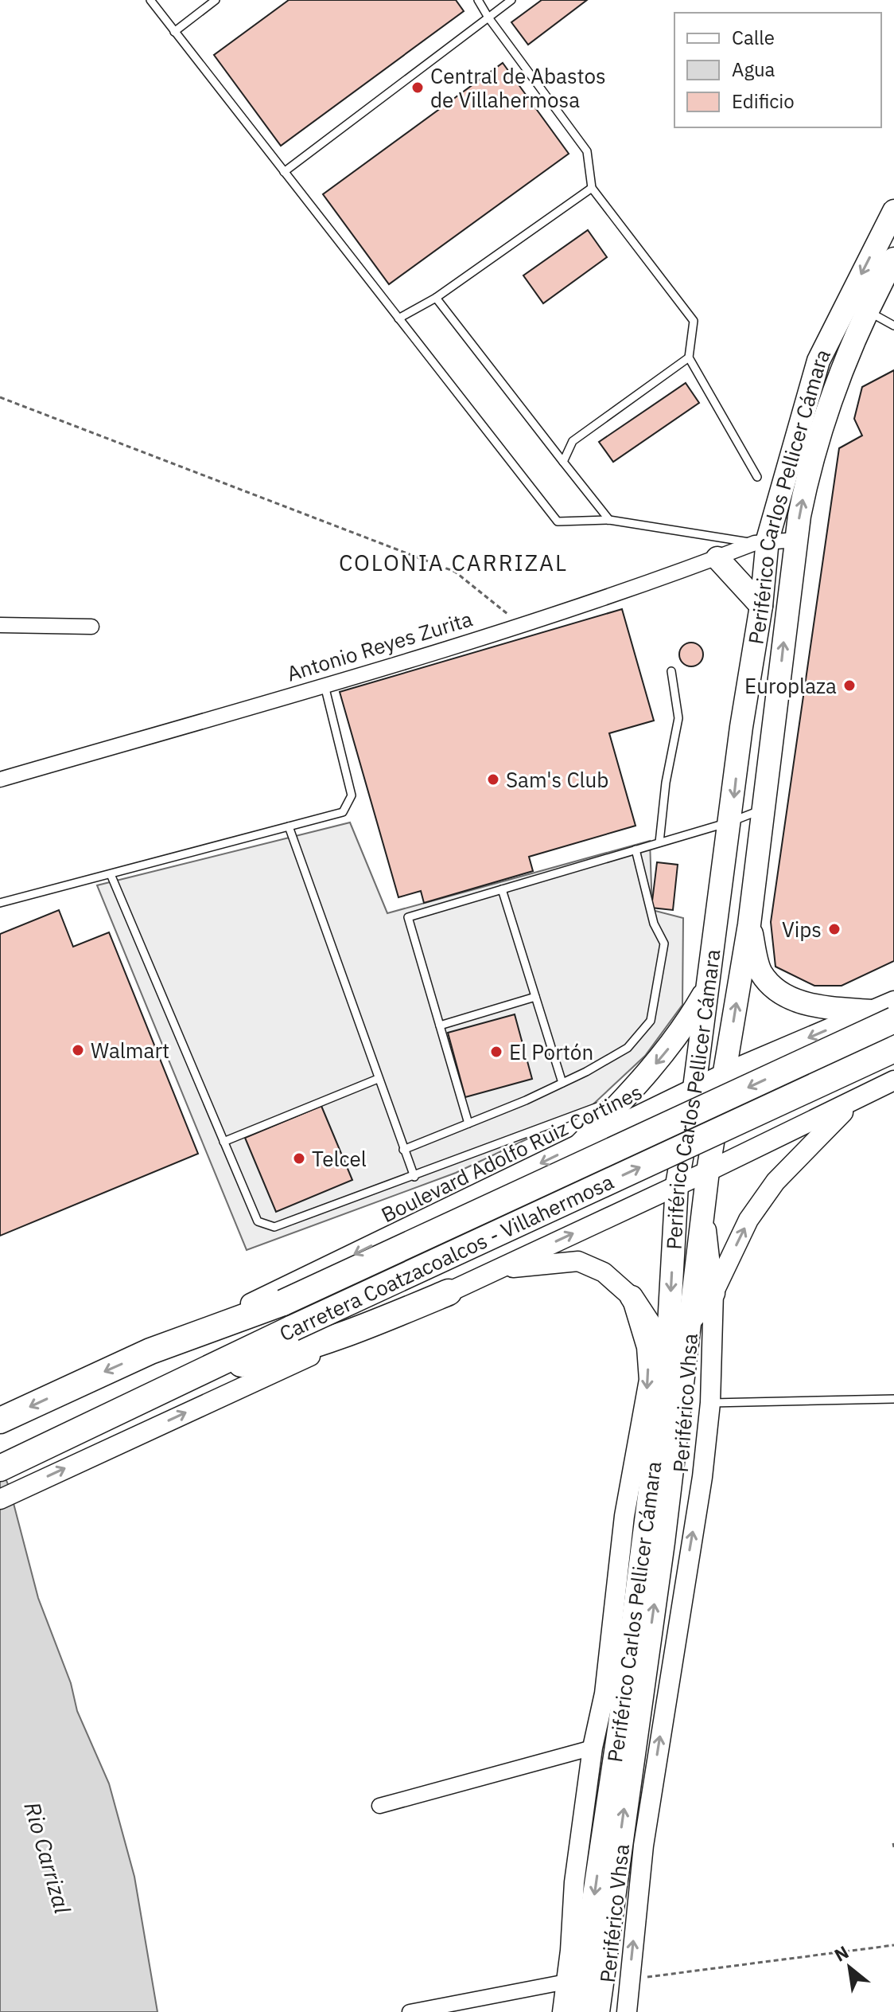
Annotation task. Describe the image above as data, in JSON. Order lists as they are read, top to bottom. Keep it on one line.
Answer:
{"streets":{"highway":["Carretera Coatzacoalcos - Villahermosa"],"main road":["Periférico Carlos Pellicer Cámara"],"street":["Antonio Reyes Zurita","Boulevard Adolfo Ruiz Cortines","Periférico Vhsa"]},"crossings":[["Periférico Carlos Pellicer Cámara","Antonio Reyes Zurita"],["Periférico Carlos Pellicer Cámara","Boulevard Adolfo Ruiz Cortines"],["Periférico Carlos Pellicer Cámara","Periférico Vhsa"],["Boulevard Adolfo Ruiz Cortines","Carretera Coatzacoalcos - Villahermosa"]],"districts":["COLONIA CARRIZAL"],"water":["Rio Carrizal"],"places":["Central de Abastos de Villahermosa","Europlaza","Sam's Club","Vips","Walmart","El Portón","Telcel"],"legend":["Calle","Agua","Edificio"],"north":"top left"}
